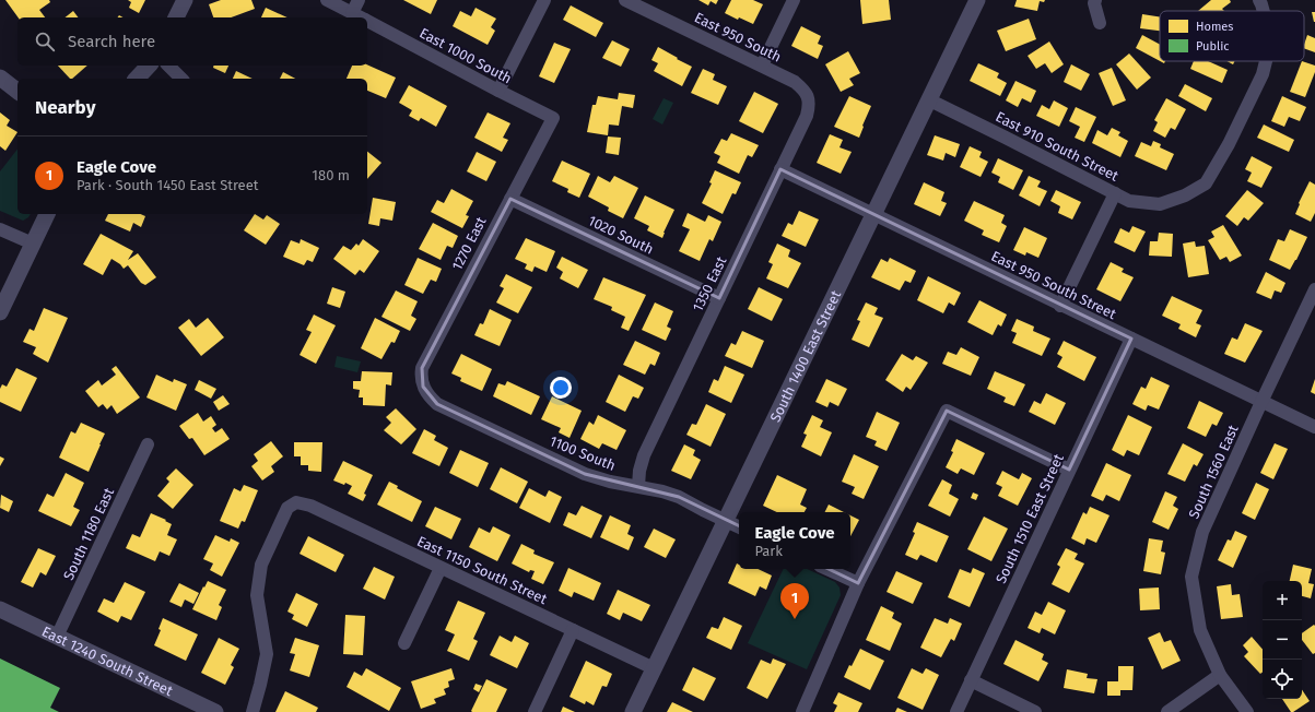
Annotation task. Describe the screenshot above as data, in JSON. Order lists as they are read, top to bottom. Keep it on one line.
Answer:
{"streets":{"street":["East 950 South","East 1000 South","East 910 South Street","1020 South","1270 East","1350 East","East 950 South Street","South 1400 East Street","1100 South","South 1560 East","South 1510 East Street","South 1180 East","East 1150 South Street","East 1240 South Street"]},"crossings":[["East 950 South","1350 East"],["East 1000 South","1270 East"],["East 910 South Street","South 1400 East Street"],["1020 South","1270 East"],["1020 South","1350 East"],["1270 East","1100 South"],["1350 East","East 950 South Street"],["1350 East","1100 South"],["East 950 South Street","South 1400 East Street"],["East 950 South Street","South 1560 East"],["East 950 South Street","South 1510 East Street"],["South 1400 East Street","1100 South"],["South 1400 East Street","East 1150 South Street"],["South 1180 East","East 1240 South Street"]],"legend":["Homes","Public"],"page":{"search":"Search here","heading":"Nearby","list":[{"mark":"1","name":"Eagle Cove","note":"Park · South 1450 East Street","value":"180 m"}],"popup":["Eagle Cove","Park"],"map_buttons":["+","−"],"pins":"1"}}
